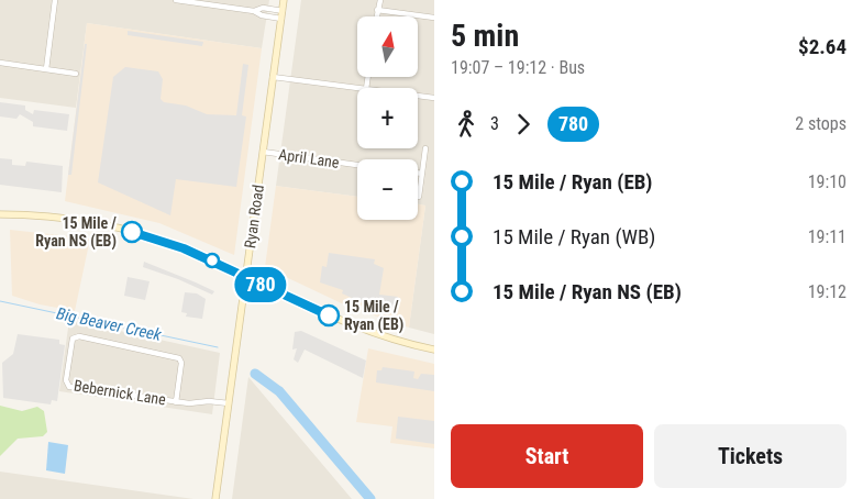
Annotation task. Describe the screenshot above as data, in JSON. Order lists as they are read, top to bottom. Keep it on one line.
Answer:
{"streets":{"main road":["Ryan Road"],"street":["April Lane","Bebernick Lane"]},"crossings":[["April Lane","Ryan Road"],["Ryan Road","Bebernick Lane"]],"water":["Big Beaver Creek"],"places":["15 Mile / Ryan NS (EB)","15 Mile / Ryan (EB)"],"lines":["bus line 780"],"north":"top","page":{"on_map":"780","heading":["5 min","19:07 – 19:12 · Bus","$2.64"],"map_buttons":["+","−"],"legs":["3","780","2 stops"],"list":[{"name":"15 Mile / Ryan (EB)","value":"19:10"},{"name":"15 Mile / Ryan (WB)","value":"19:11"},{"name":"15 Mile / Ryan NS (EB)","value":"19:12"}],"buttons":["Start","Tickets"]}}
